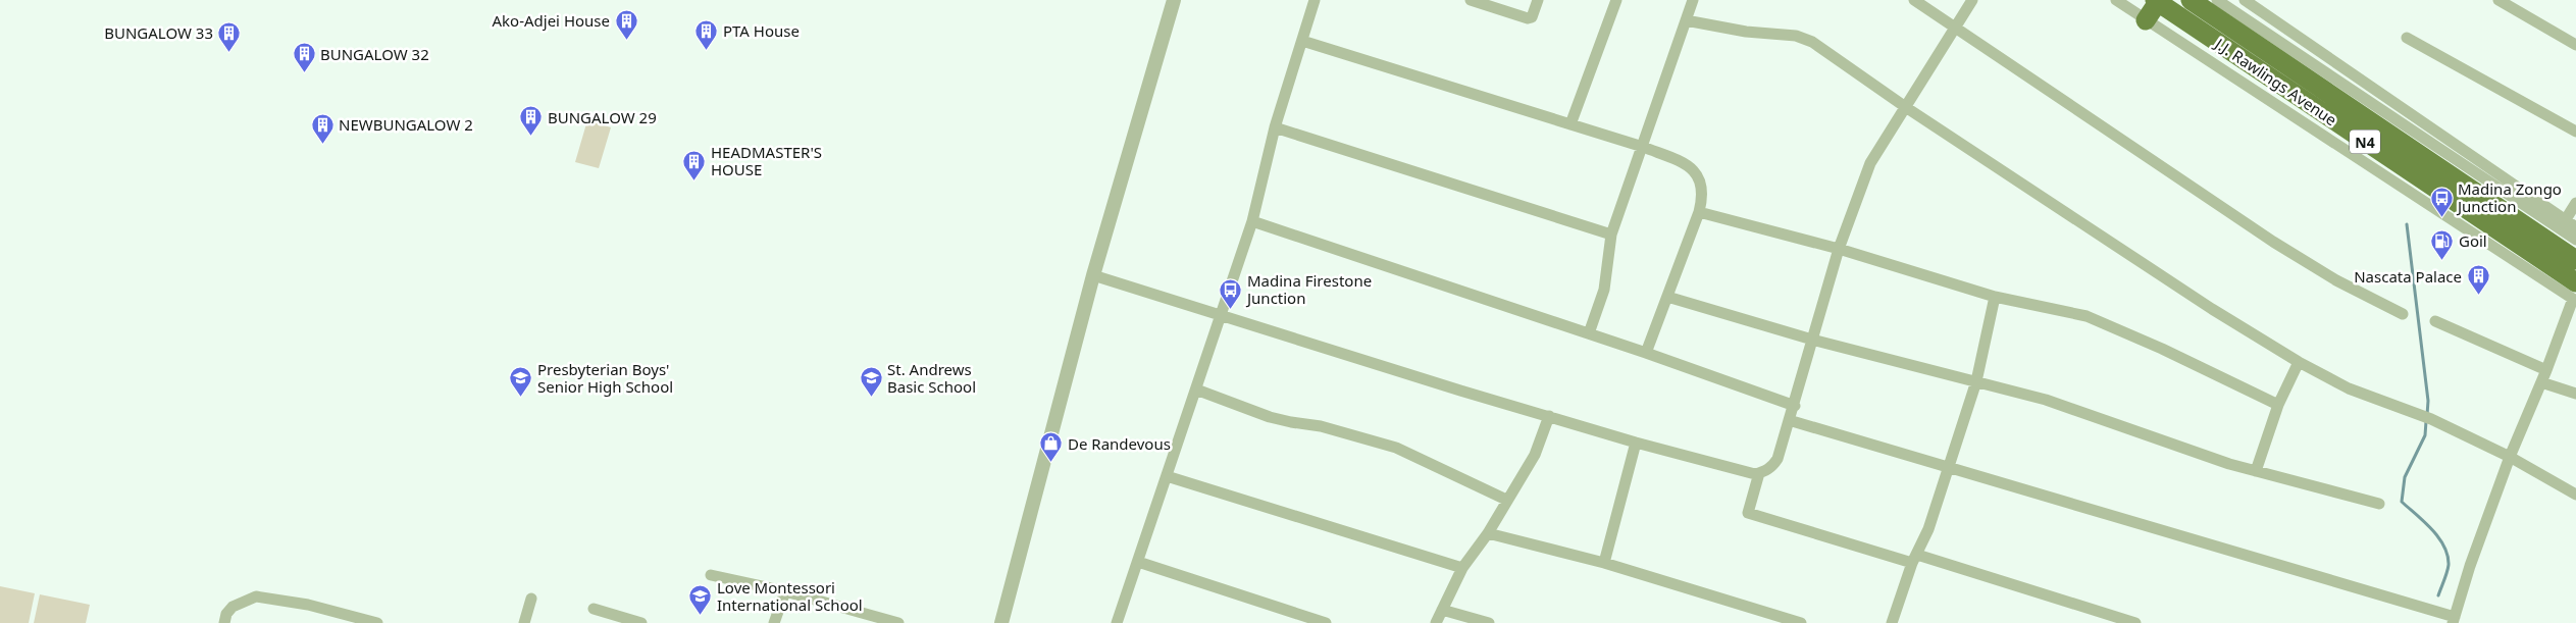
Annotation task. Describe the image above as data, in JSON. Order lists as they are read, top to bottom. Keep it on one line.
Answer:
{"streets":{"highway":["J.J. Rawlings Avenue","N4"]},"places":{"building":["Ako-Adjei House","PTA House","BUNGALOW 33","BUNGALOW 32","BUNGALOW 29","NEWBUNGALOW 2","HEADMASTER'S HOUSE","Nascata Palace"],"bus stop":["Madina Zongo Junction","Madina Firestone Junction"],"fuel station":["Goil"],"school or university":["Presbyterian Boys' Senior High School","St. Andrews Basic School","Love Montessori International School"],"shop":["De Randevous"]}}
